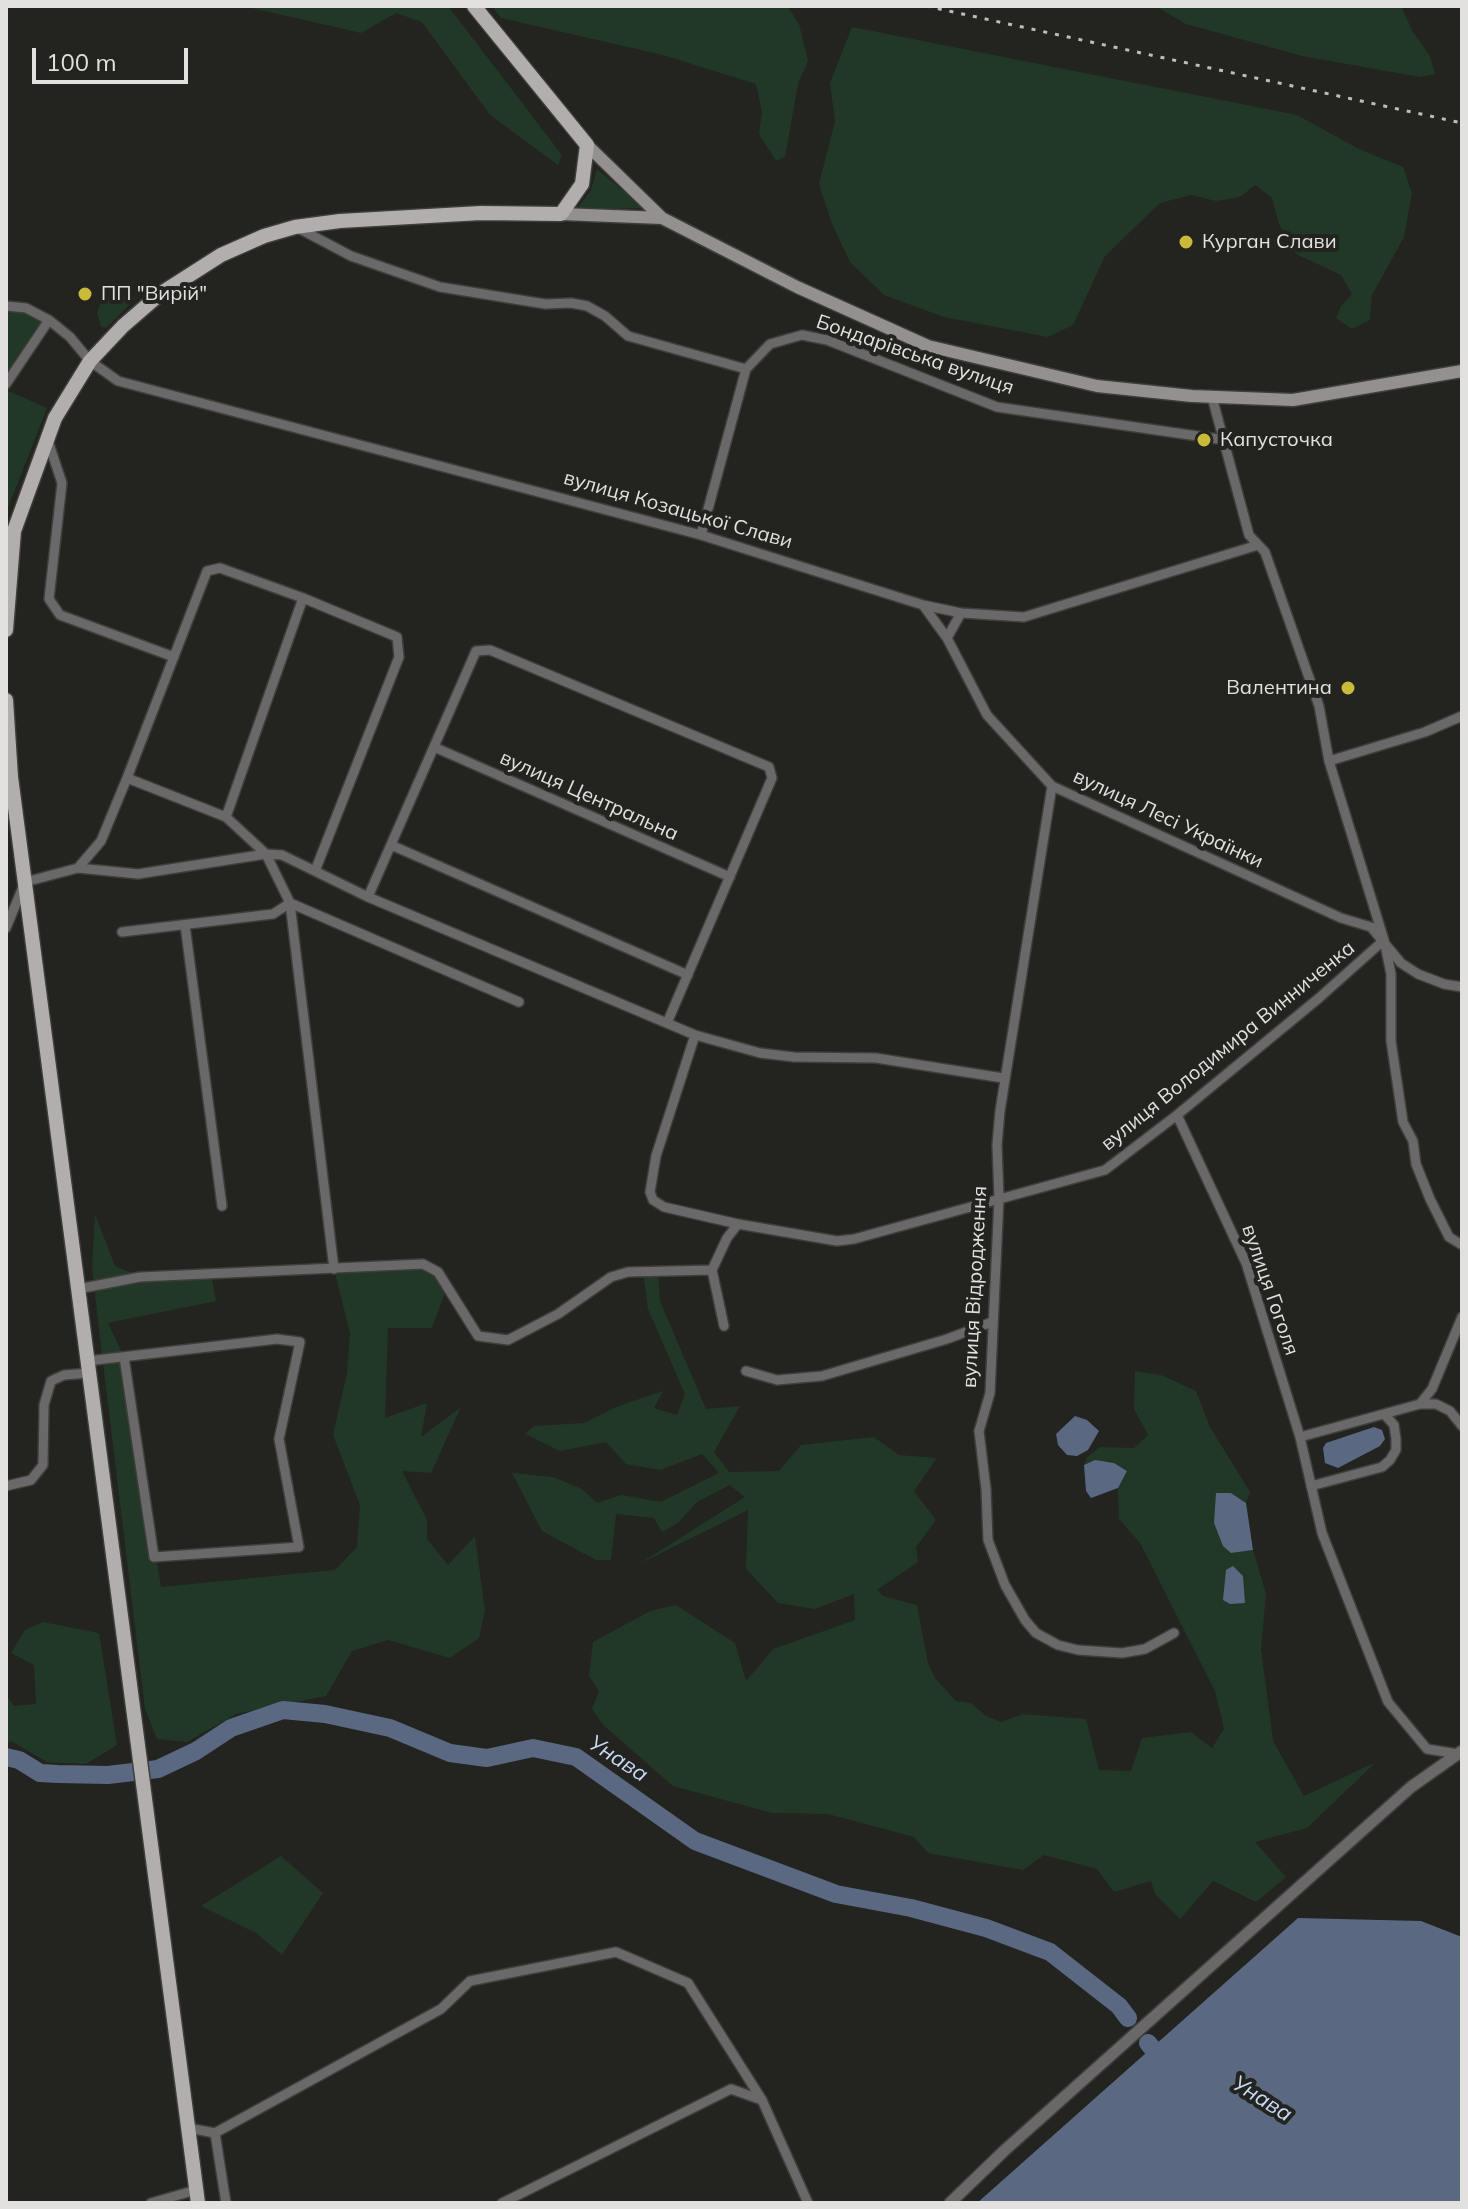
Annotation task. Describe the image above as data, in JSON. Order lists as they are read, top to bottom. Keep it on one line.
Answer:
{"streets":{"street":["Бондарівська вулиця","вулиця Козацької Слави","вулиця Центральна","вулиця Лесі Українки","вулиця Володимира Винниченка","вулиця Відродження","вулиця Гоголя"]},"crossings":[["вулиця Козацької Слави","вулиця Лесі Українки"],["вулиця Лесі Українки","вулиця Володимира Винниченка"],["вулиця Лесі Українки","вулиця Відродження"],["вулиця Володимира Винниченка","вулиця Відродження"],["вулиця Володимира Винниченка","вулиця Гоголя"]],"water":["Унава"],"places":["Курган Слави","ПП \"Вирій\"","Капусточка","Валентина"],"scale_bar":"100 m"}
